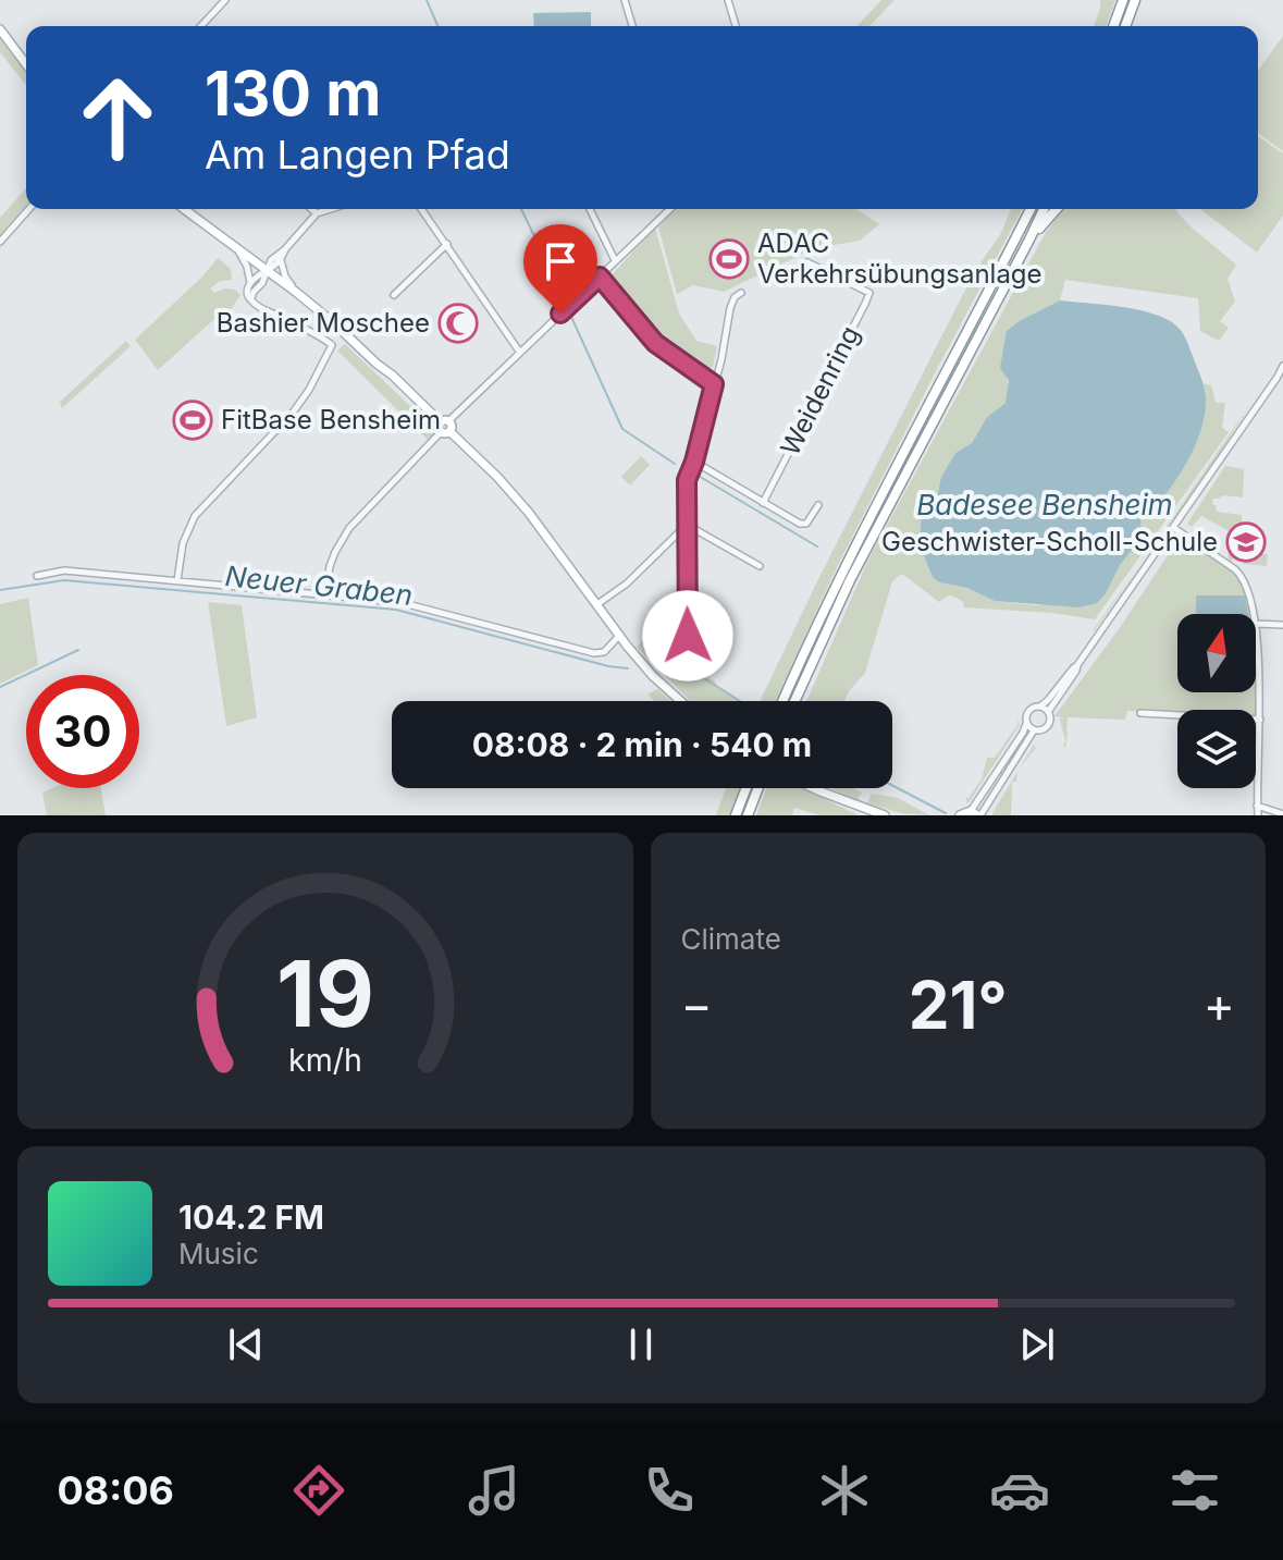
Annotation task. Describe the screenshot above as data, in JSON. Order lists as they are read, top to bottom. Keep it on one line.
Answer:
{"streets":{"street":["Weidenring"]},"water":["Badesee Bensheim","Neuer Graben"],"places":{"sports":["ADAC Verkehrsübungsanlage","FitBase Bensheim"],"mosque":["Bashier Moschee"],"school or university":["Geschwister-Scholl-Schule"]},"north":"top","page":{"turn":["130 m","Am Langen Pfad"],"limit":"30","trip":"08:08 · 2 min · 540 m","tile":"Climate","heat":["−","21°","+"],"song":["104.2 FM","Music"],"tabs":"08:06","gauge":["19","km/h"]}}
